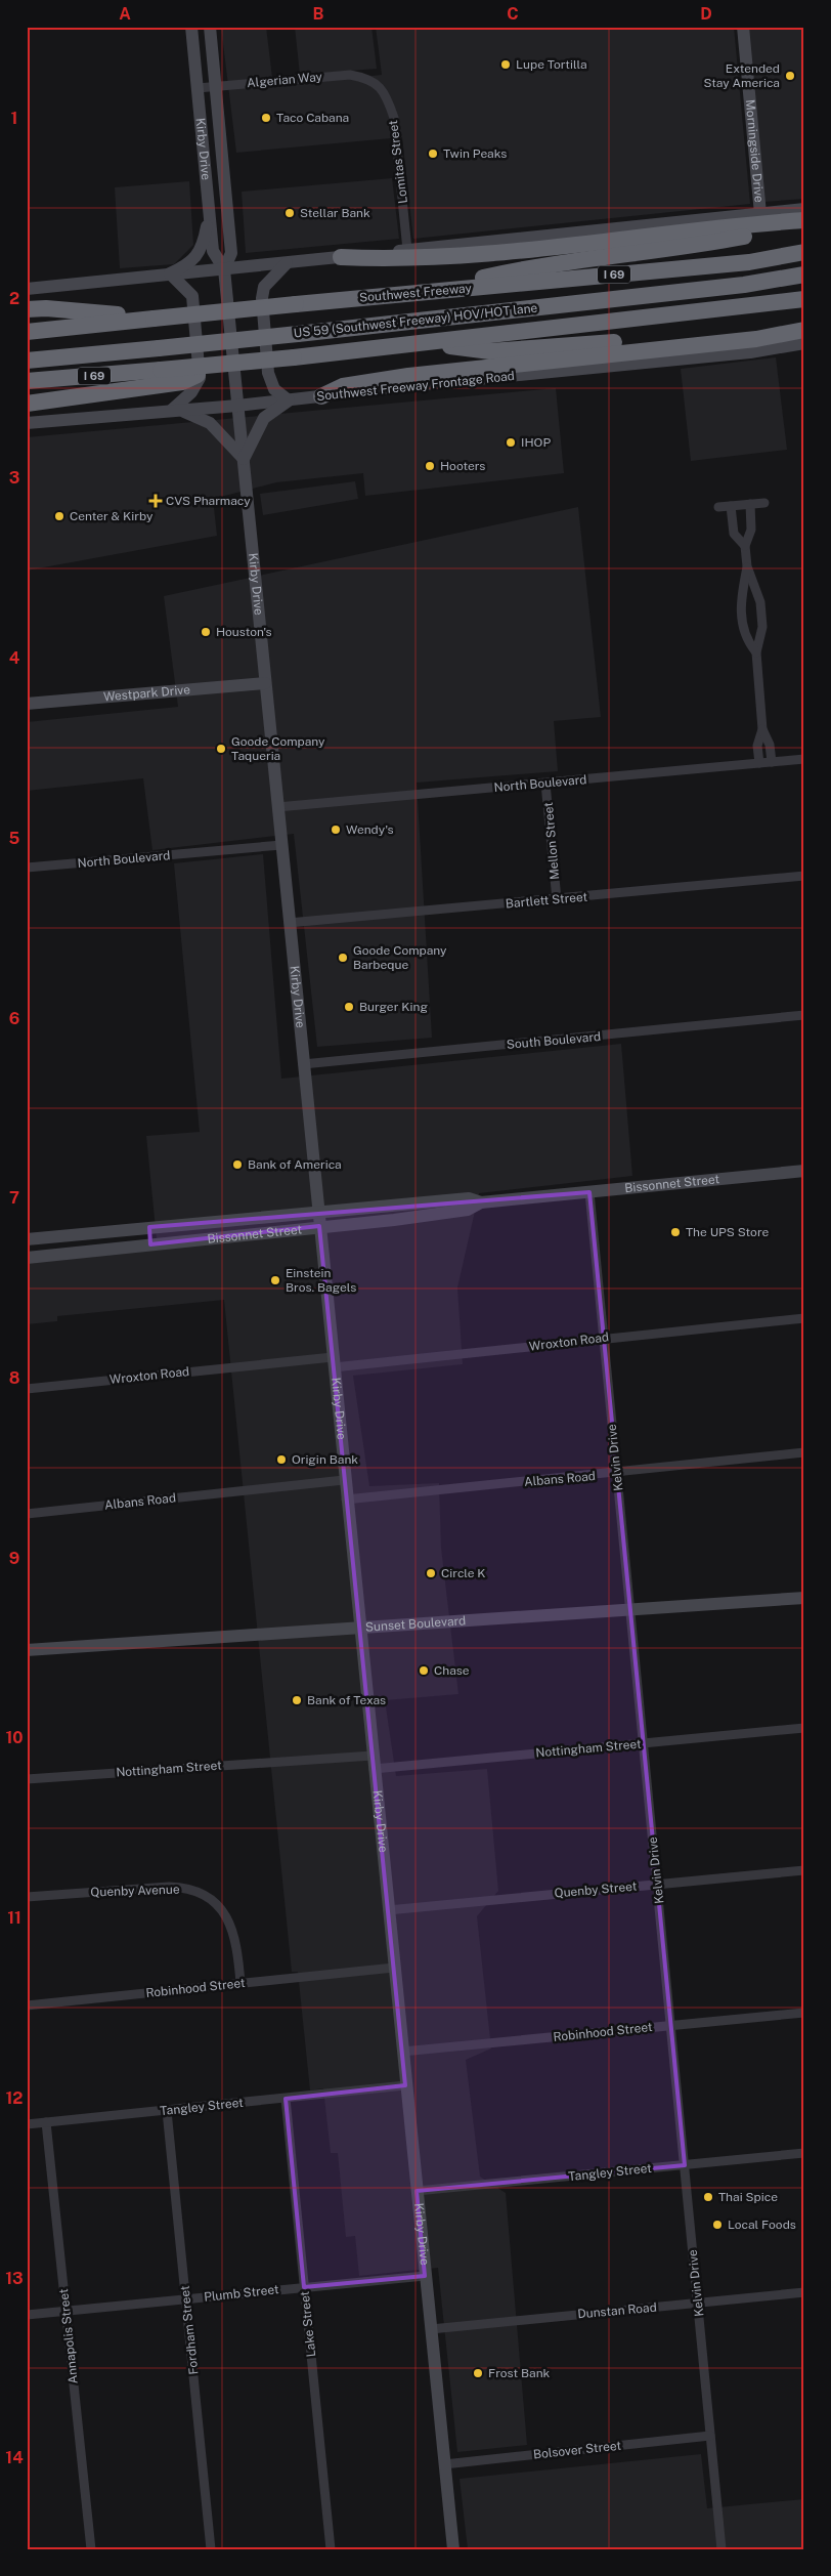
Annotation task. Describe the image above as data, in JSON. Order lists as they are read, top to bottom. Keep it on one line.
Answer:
{"streets":{"highway":["I 69","Southwest Freeway","US 59 (Southwest Freeway) HOV/HOT lane"],"main road":["Kirby Drive","Morningside Drive","Southwest Freeway Frontage Road","Westpark Drive","Bissonnet Street","Sunset Boulevard"],"street":["Algerian Way","Lomitas Street","North Boulevard","Mellon Street","Bartlett Street","South Boulevard","Wroxton Road","Kelvin Drive","Albans Road","Nottingham Street","Quenby Street","Quenby Avenue","Robinhood Street","Tangley Street","Plumb Street","Dunstan Road","Lake Street","Fordham Street","Annapolis Street","Bolsover Street"]},"crossings":[["Algerian Way","Kirby Drive"],["Algerian Way","Lomitas Street"],["Kirby Drive","Southwest Freeway Frontage Road"],["Kirby Drive","Westpark Drive"],["Kirby Drive","North Boulevard"],["Kirby Drive","Bartlett Street"],["Kirby Drive","South Boulevard"],["Kirby Drive","Bissonnet Street"],["Kirby Drive","Wroxton Road"],["Kirby Drive","Albans Road"],["Kirby Drive","Sunset Boulevard"],["Kirby Drive","Nottingham Street"],["Kirby Drive","Quenby Street"],["Kirby Drive","Robinhood Street"],["Kirby Drive","Tangley Street"],["Kirby Drive","Plumb Street"],["Kirby Drive","Dunstan Road"],["Kirby Drive","Bolsover Street"],["North Boulevard","Mellon Street"],["Mellon Street","Bartlett Street"],["Bissonnet Street","Kelvin Drive"],["Wroxton Road","Kelvin Drive"],["Kelvin Drive","Albans Road"],["Kelvin Drive","Sunset Boulevard"],["Kelvin Drive","Nottingham Street"],["Kelvin Drive","Quenby Street"],["Kelvin Drive","Robinhood Street"],["Kelvin Drive","Tangley Street"],["Kelvin Drive","Dunstan Road"],["Kelvin Drive","Bolsover Street"],["Quenby Avenue","Robinhood Street"],["Tangley Street","Lake Street"],["Tangley Street","Fordham Street"],["Tangley Street","Annapolis Street"],["Plumb Street","Lake Street"],["Plumb Street","Fordham Street"],["Plumb Street","Annapolis Street"]],"places":{"other":["Lupe Tortilla","Extended Stay America","Taco Cabana","Twin Peaks","Stellar Bank","IHOP","Hooters","Center & Kirby","Houston's","Goode Company Taqueria","Wendy's","Goode Company Barbeque","Burger King","Bank of America","The UPS Store","Einstein Bros. Bagels","Origin Bank","Circle K","Chase","Bank of Texas","Thai Spice","Local Foods","Frost Bank"],"health":["CVS Pharmacy"]},"grid":{"columns":["A","B","C","D"],"rows":["1","2","3","4","5","6","7","8","9","10","11","12","13","14"]}}
